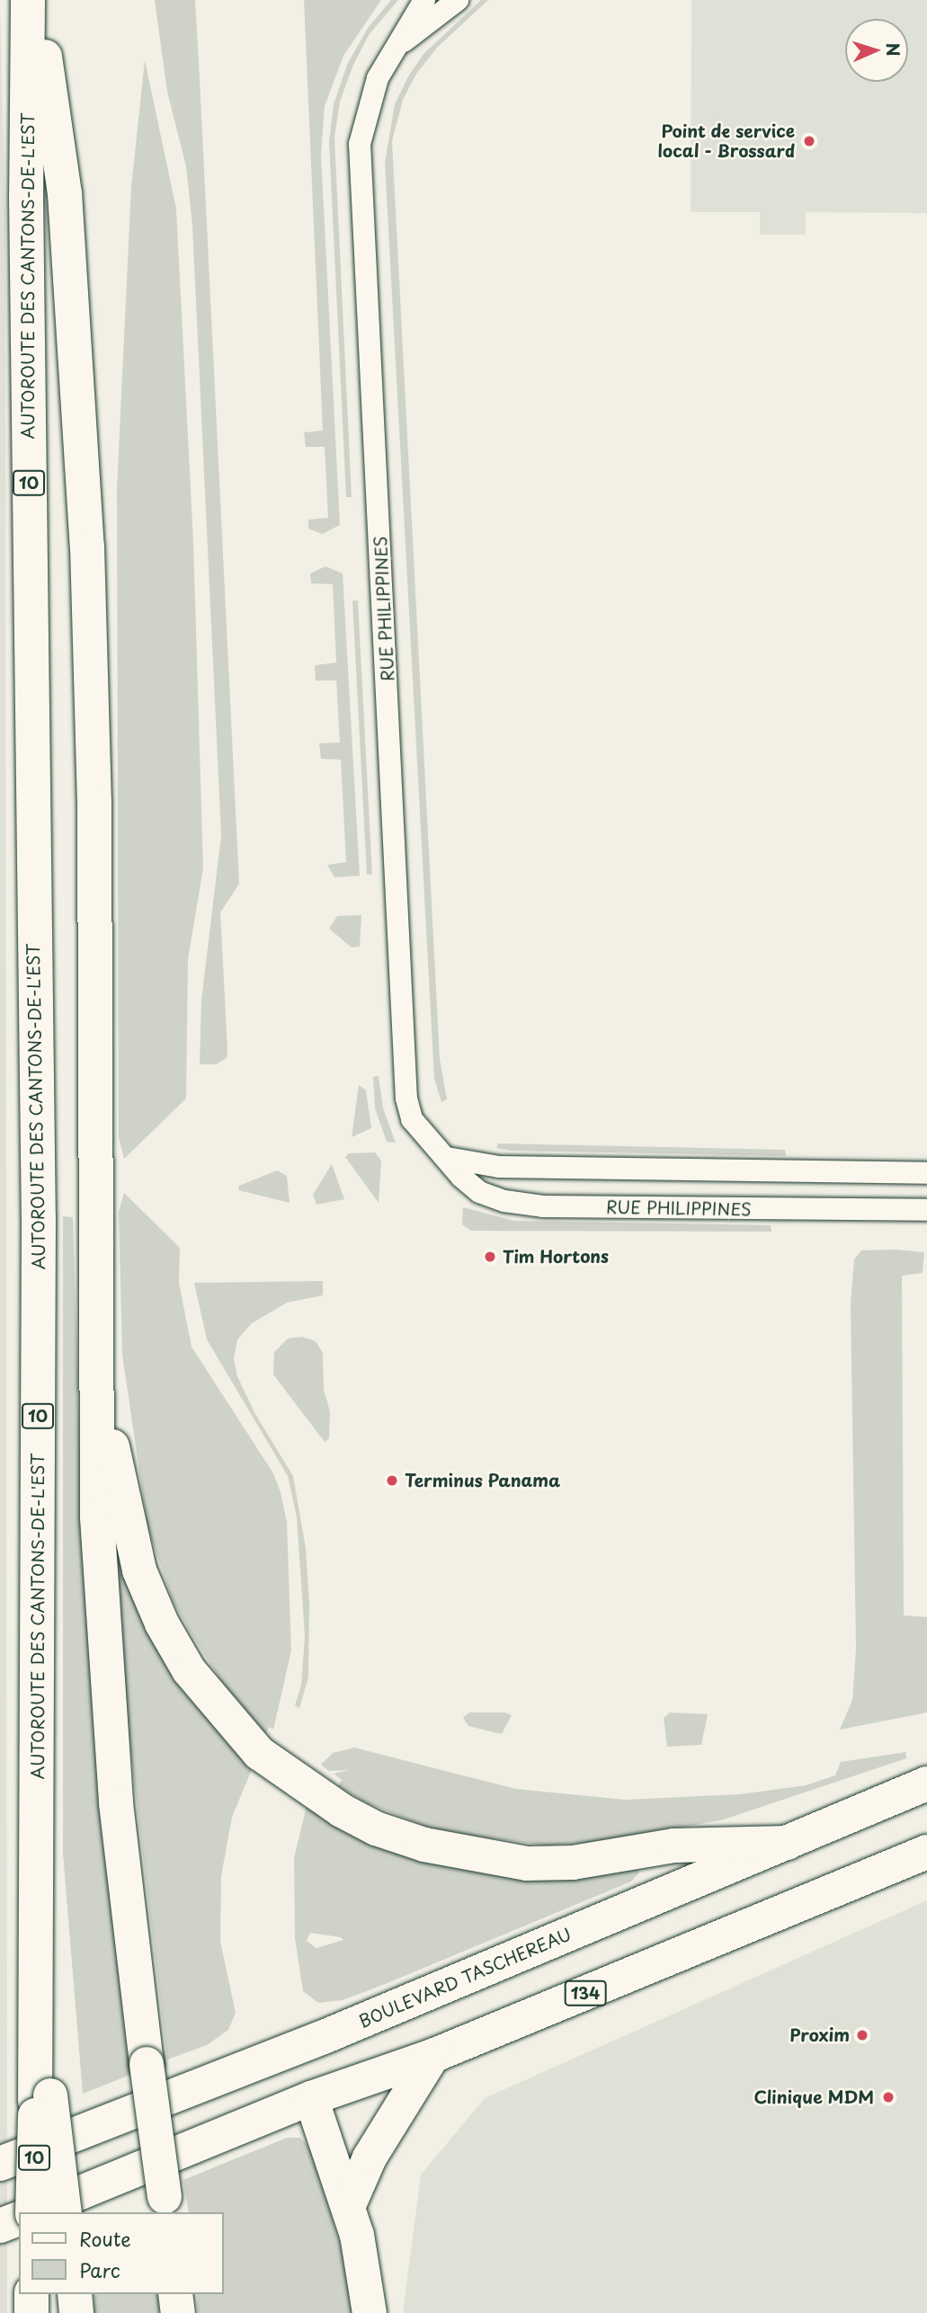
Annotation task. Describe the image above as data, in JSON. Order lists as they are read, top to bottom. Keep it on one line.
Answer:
{"streets":{"main road":["AUTOROUTE DES CANTONS-DE-L'EST","10","BOULEVARD TASCHEREAU","134"],"street":["RUE PHILIPPINES"]},"places":["Point de service local - Brossard","Tim Hortons","Terminus Panama","Proxim","Clinique MDM"],"legend":["Route","Parc"],"north":"right"}
